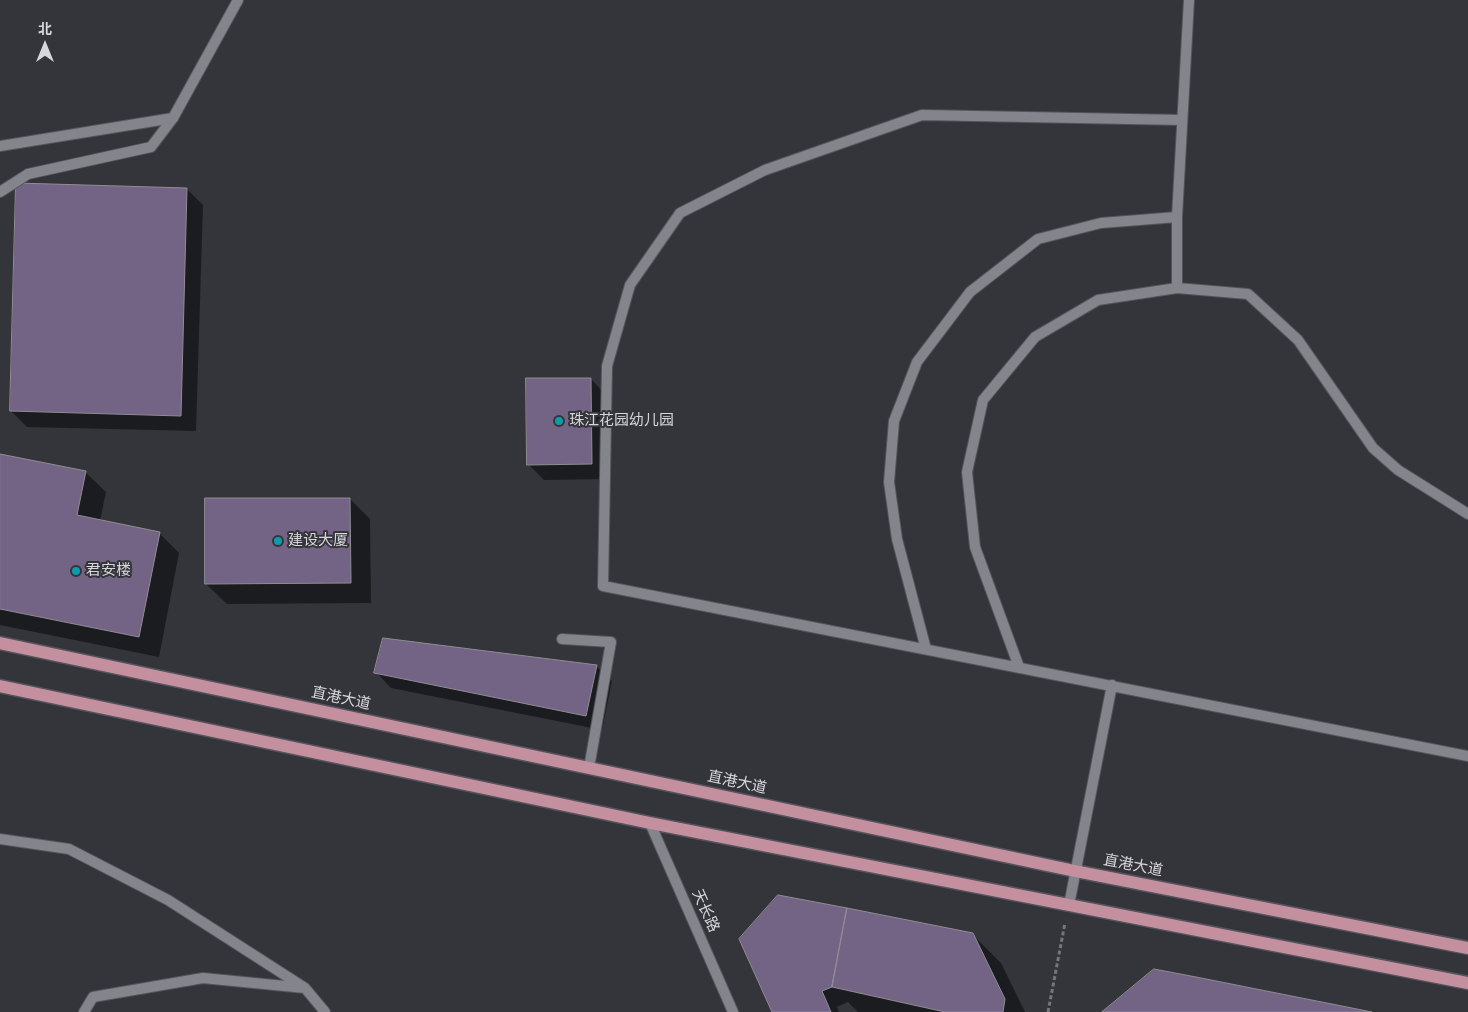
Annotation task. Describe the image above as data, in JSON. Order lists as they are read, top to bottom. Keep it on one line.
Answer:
{"streets":{"main road":["直港大道"],"street":["天长路"]},"places":["珠江花园幼儿园","建设大厦","君安楼"],"north":"top"}
